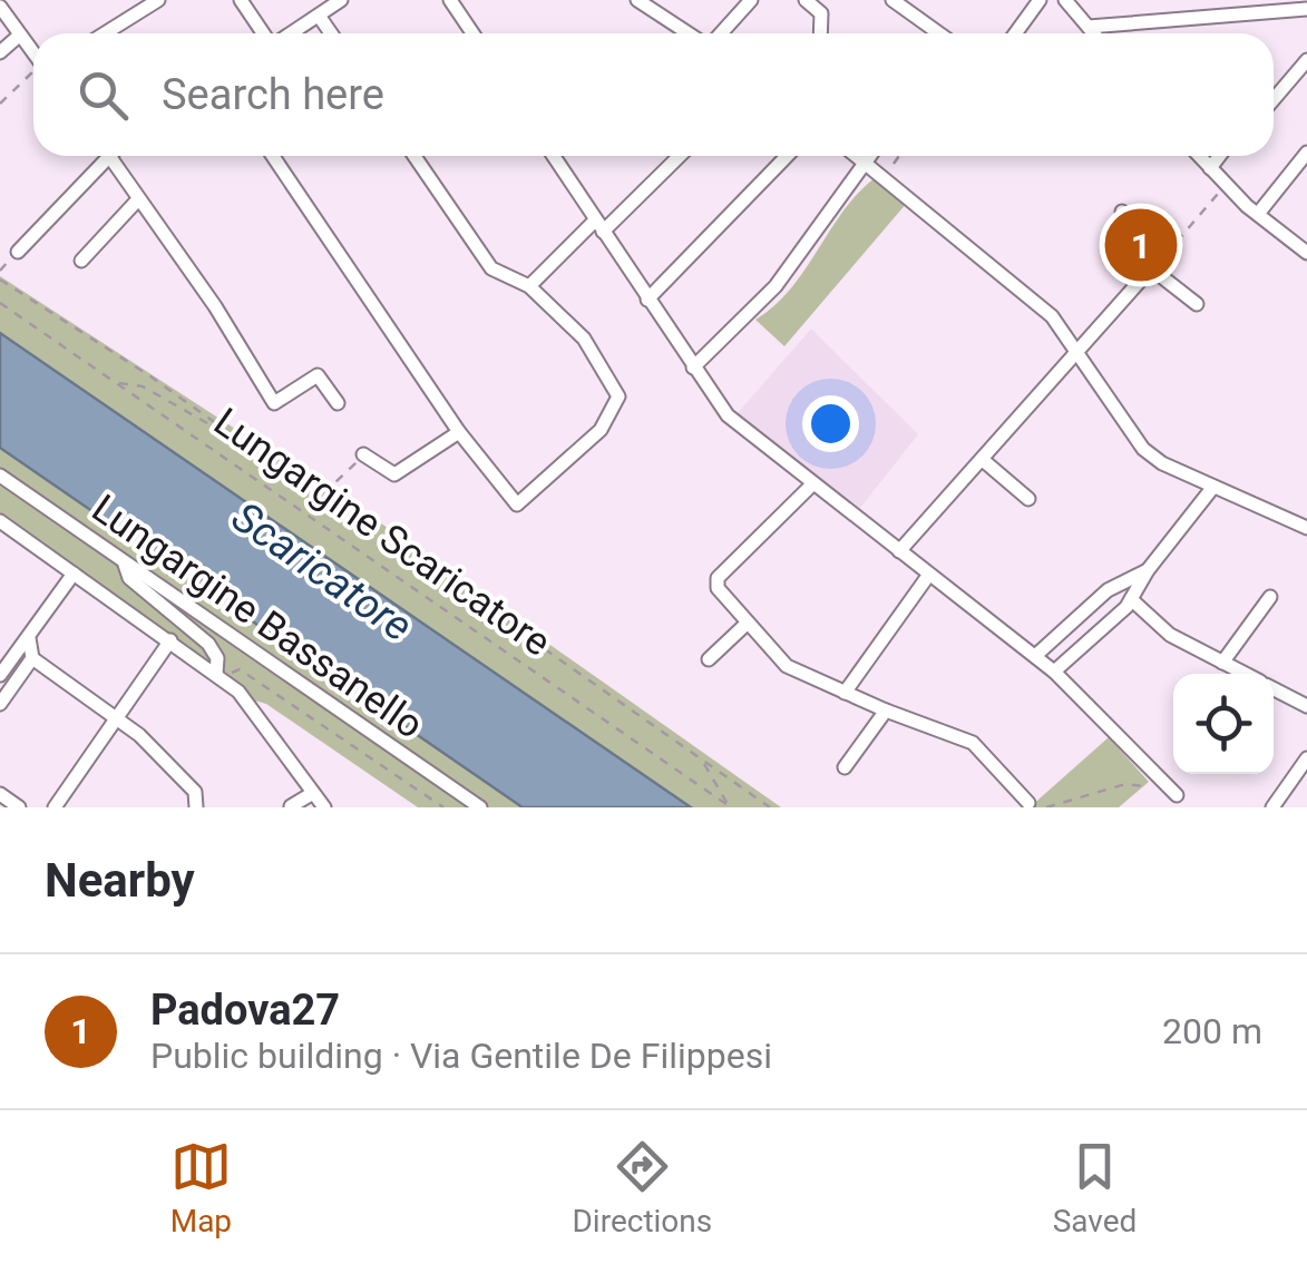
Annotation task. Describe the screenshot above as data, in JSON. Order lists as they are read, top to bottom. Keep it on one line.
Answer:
{"streets":{"street":["Lungargine Bassanello"],"path":["Lungargine Scaricatore"]},"water":["Scaricatore"],"page":{"search":"Search here","pins":"1","heading":"Nearby","list":[{"mark":"1","name":"Padova27","note":"Public building · Via Gentile De Filippesi","value":"200 m"}],"nav":["Map","Directions","Saved"]}}
